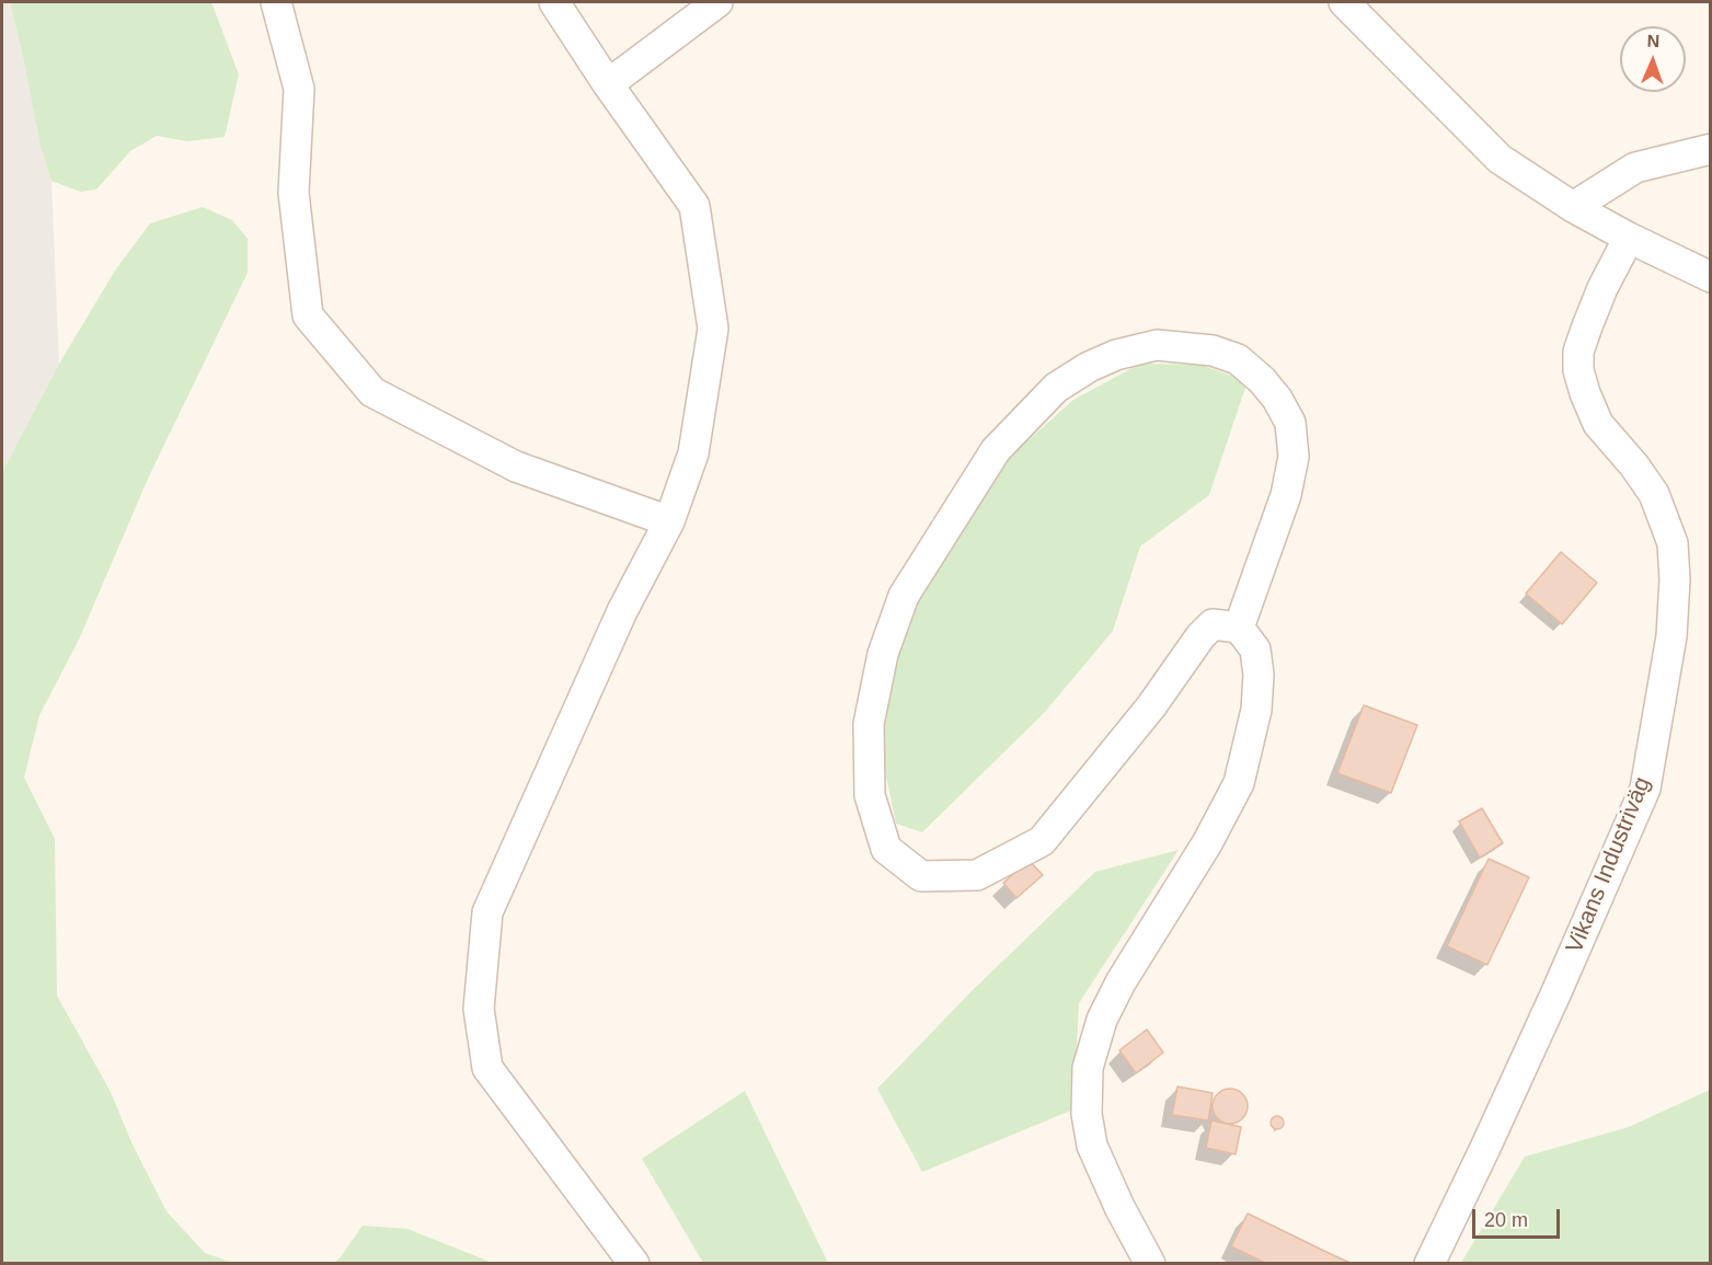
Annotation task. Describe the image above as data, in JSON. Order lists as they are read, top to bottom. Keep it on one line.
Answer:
{"streets":{"street":["Vikans Industriväg"]},"scale_bar":"20 m","north":"top"}
